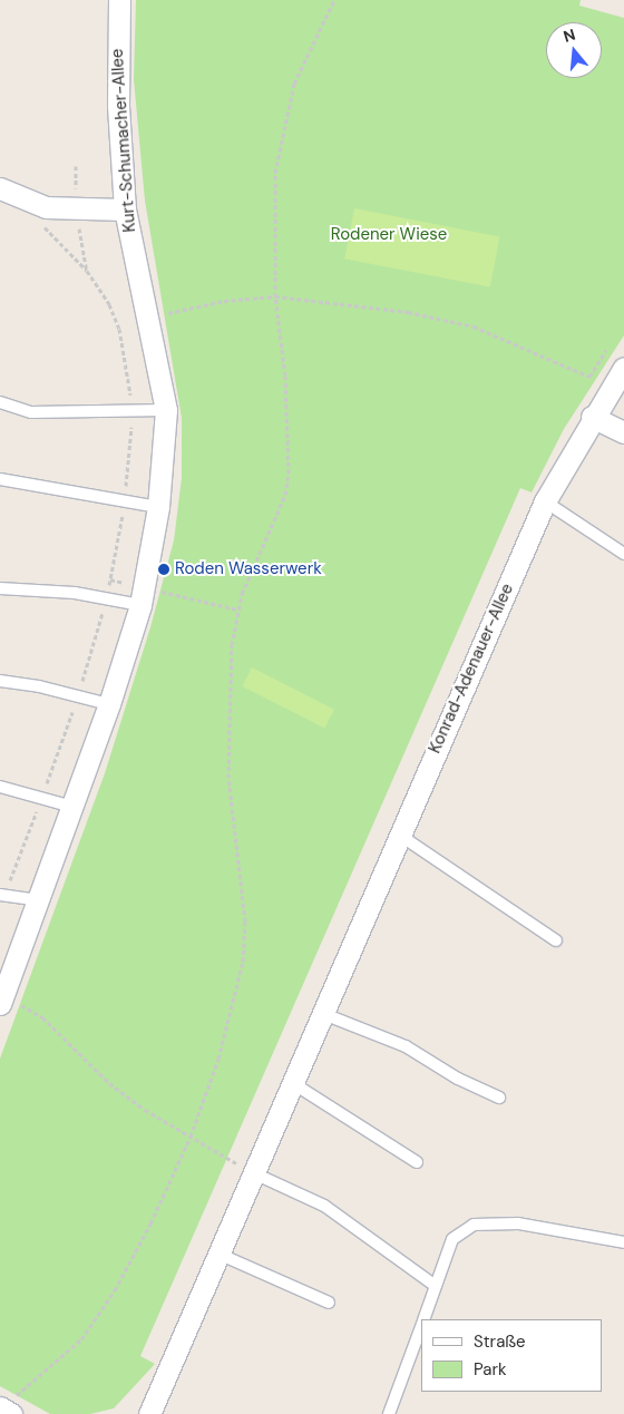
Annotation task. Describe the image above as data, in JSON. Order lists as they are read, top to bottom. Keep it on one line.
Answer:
{"streets":{"street":["Kurt-Schumacher-Allee","Konrad-Adenauer-Allee"]},"parks":["Rodener Wiese"],"places":["Roden Wasserwerk"],"legend":["Straße","Park"],"north":"top"}
